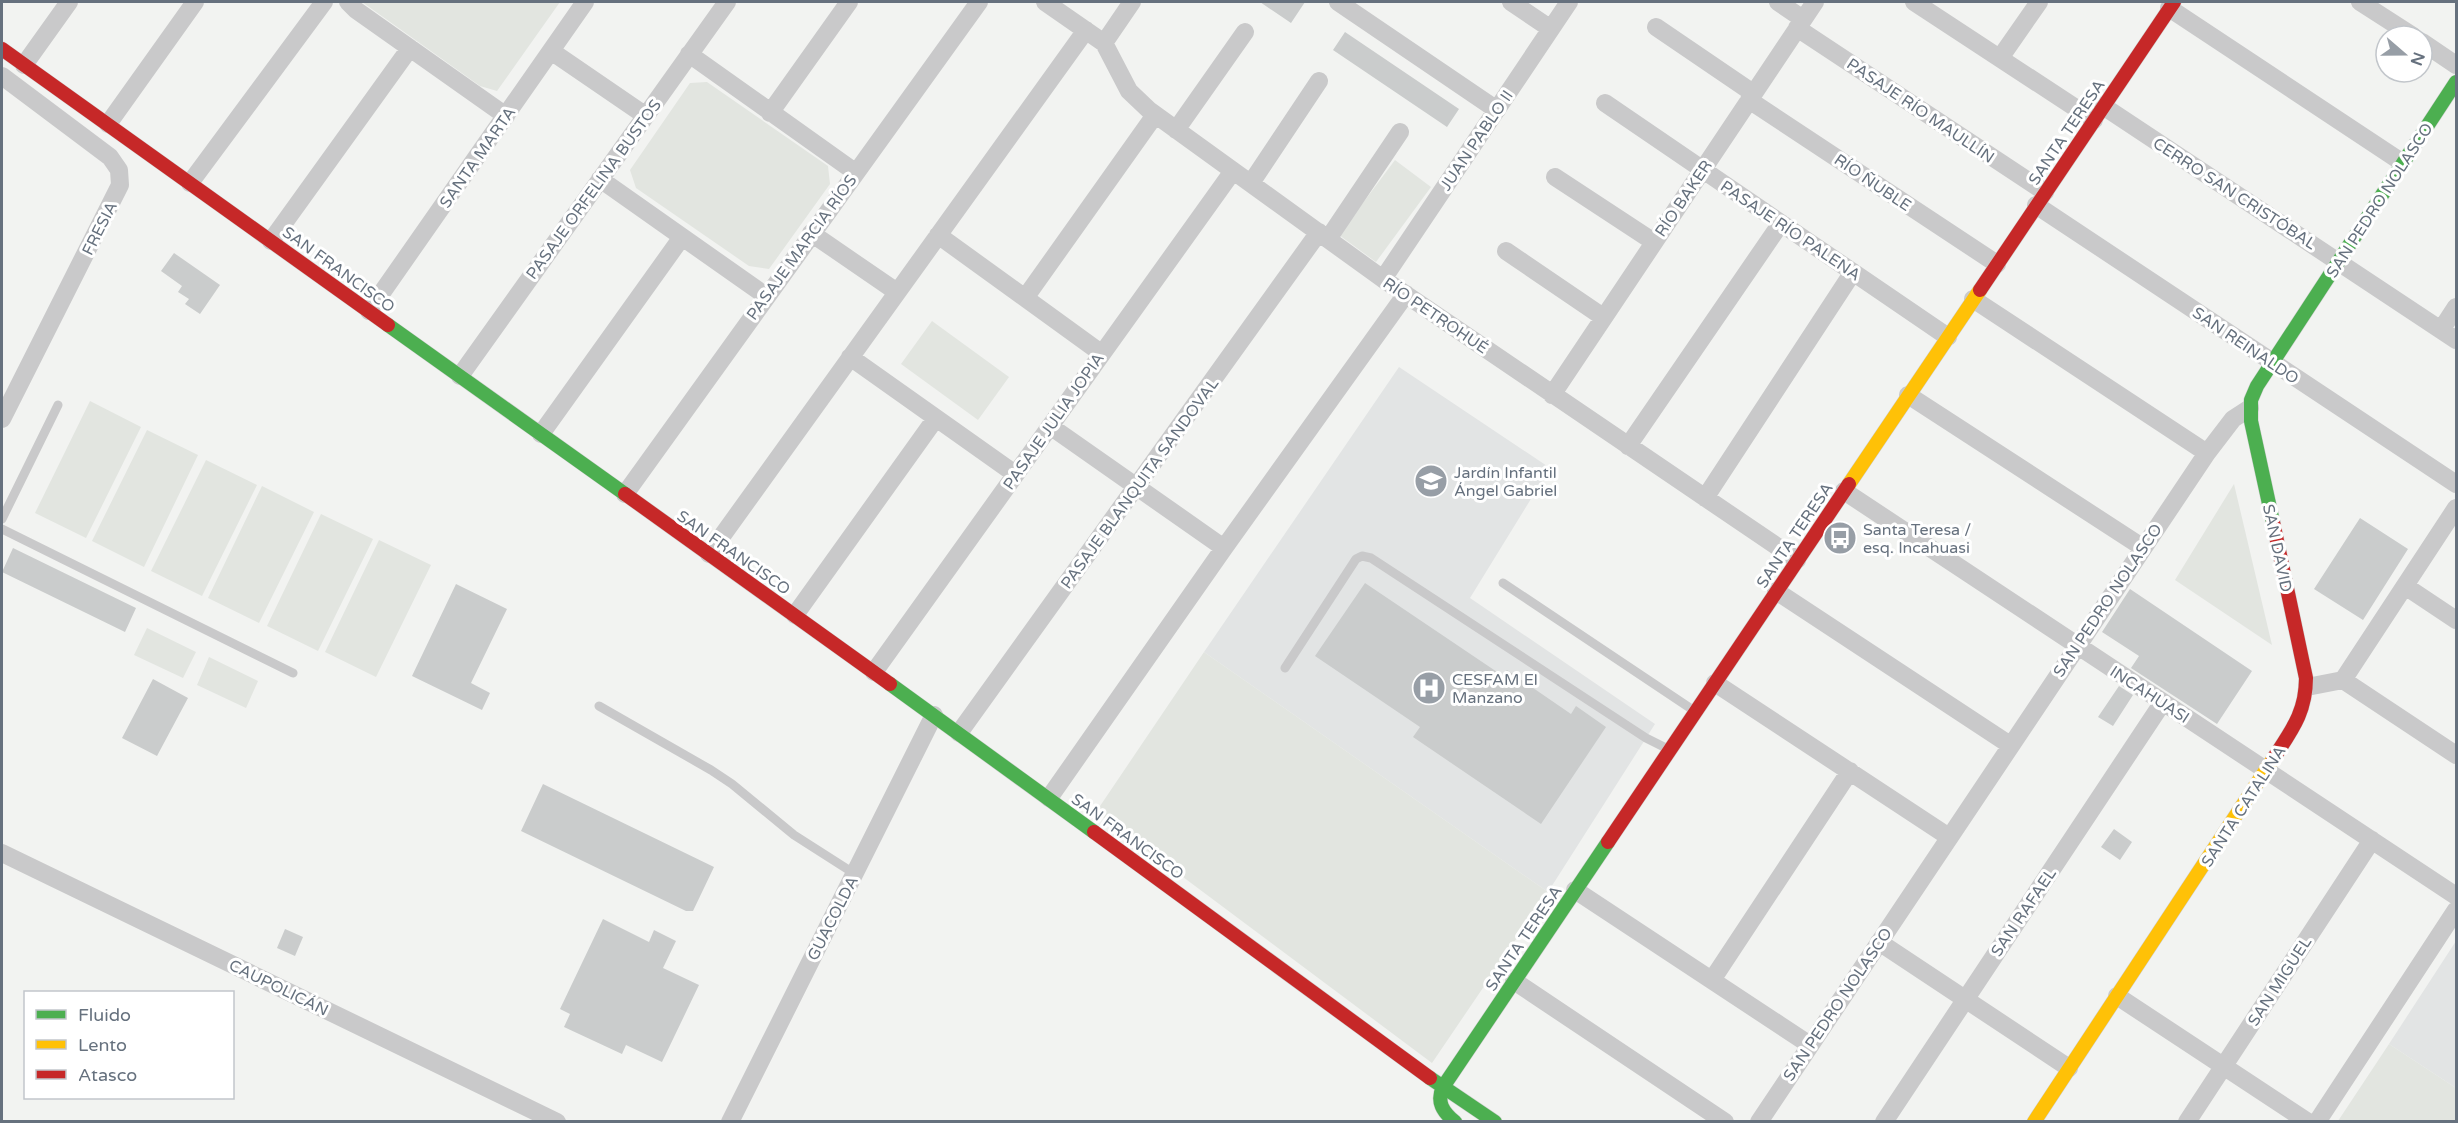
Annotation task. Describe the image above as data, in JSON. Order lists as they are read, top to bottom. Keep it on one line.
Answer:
{"streets":{"street":["PASAJE RÍO MAULLÍN","SANTA TERESA","JUAN PABLO II","SANTA MARTA","RÍO ÑUBLE","PASAJE ORFELINA BUSTOS","CERRO SAN CRISTÓBAL","RÍO BAKER","SAN PEDRO NOLASCO","FRESIA","PASAJE RÍO PALENA","PASAJE MARCIA RÍOS","SAN FRANCISCO","RÍO PETROHUÉ","SAN REINALDO","PASAJE JULIA JOPIA","PASAJE BLANQUITA SANDOVAL","SAN DAVID","INCAHUASI","SANTA CATALINA","SAN RAFAEL","GUACOLDA","SAN MIGUEL","CAUPOLICÁN"]},"crossings":[["PASAJE RÍO MAULLÍN","SANTA TERESA"],["PASAJE RÍO MAULLÍN","RÍO BAKER"],["PASAJE RÍO MAULLÍN","SAN REINALDO"],["SANTA TERESA","RÍO ÑUBLE"],["SANTA TERESA","CERRO SAN CRISTÓBAL"],["SANTA TERESA","PASAJE RÍO PALENA"],["SANTA TERESA","SAN FRANCISCO"],["SANTA TERESA","RÍO PETROHUÉ"],["SANTA TERESA","SAN REINALDO"],["SANTA TERESA","INCAHUASI"],["JUAN PABLO II","RÍO PETROHUÉ"],["SANTA MARTA","SAN FRANCISCO"],["RÍO ÑUBLE","RÍO BAKER"],["PASAJE ORFELINA BUSTOS","SAN FRANCISCO"],["CERRO SAN CRISTÓBAL","SAN PEDRO NOLASCO"],["RÍO BAKER","PASAJE RÍO PALENA"],["RÍO BAKER","RÍO PETROHUÉ"],["SAN PEDRO NOLASCO","SAN REINALDO"],["SAN PEDRO NOLASCO","SAN DAVID"],["SAN PEDRO NOLASCO","INCAHUASI"],["PASAJE MARCIA RÍOS","SAN FRANCISCO"],["SAN FRANCISCO","PASAJE JULIA JOPIA"],["SAN FRANCISCO","PASAJE BLANQUITA SANDOVAL"],["SAN FRANCISCO","GUACOLDA"],["RÍO PETROHUÉ","PASAJE JULIA JOPIA"],["RÍO PETROHUÉ","PASAJE BLANQUITA SANDOVAL"],["SAN DAVID","SANTA CATALINA"],["INCAHUASI","SANTA CATALINA"],["INCAHUASI","SAN RAFAEL"],["INCAHUASI","SAN MIGUEL"]],"places":{"school or university":["Jardín Infantil Ángel Gabriel"],"bus stop":["Santa Teresa / esq. Incahuasi"],"hospital":["CESFAM El Manzano"]},"legend":["Fluido","Lento","Atasco"],"north":"right"}
